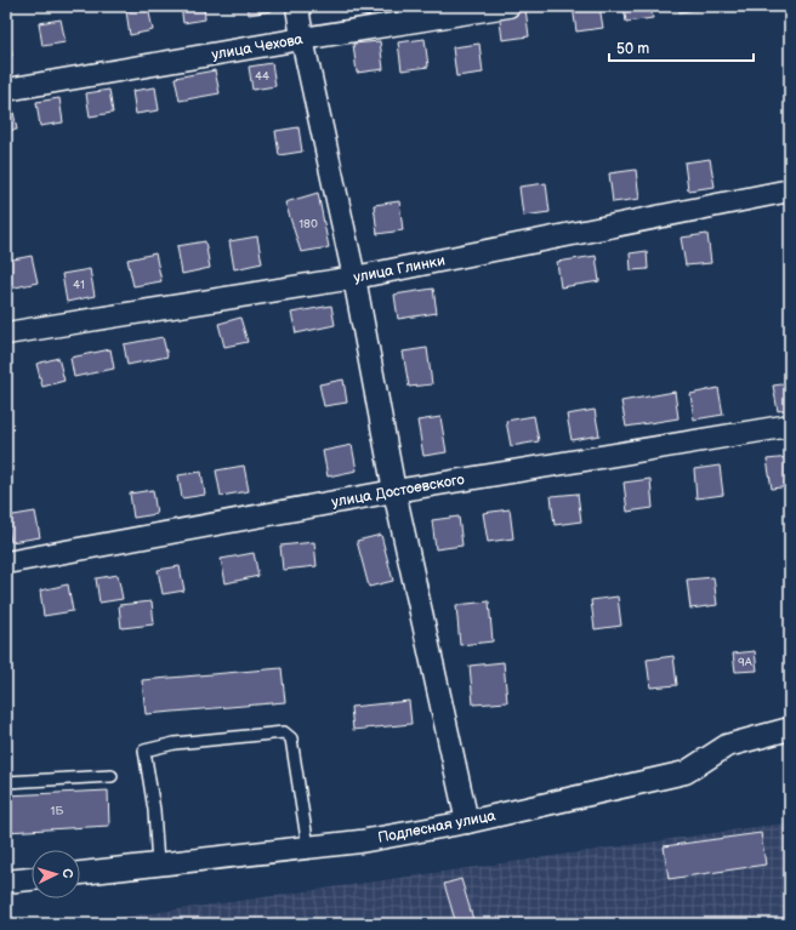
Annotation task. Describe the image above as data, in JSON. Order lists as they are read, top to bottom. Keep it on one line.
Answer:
{"streets":{"street":["улица Чехова","улица Глинки","улица Достоевского","Подлесная улица"]},"house_numbers":["44","180","41","9А","1Б"],"scale_bar":"50 m","north":"right"}
